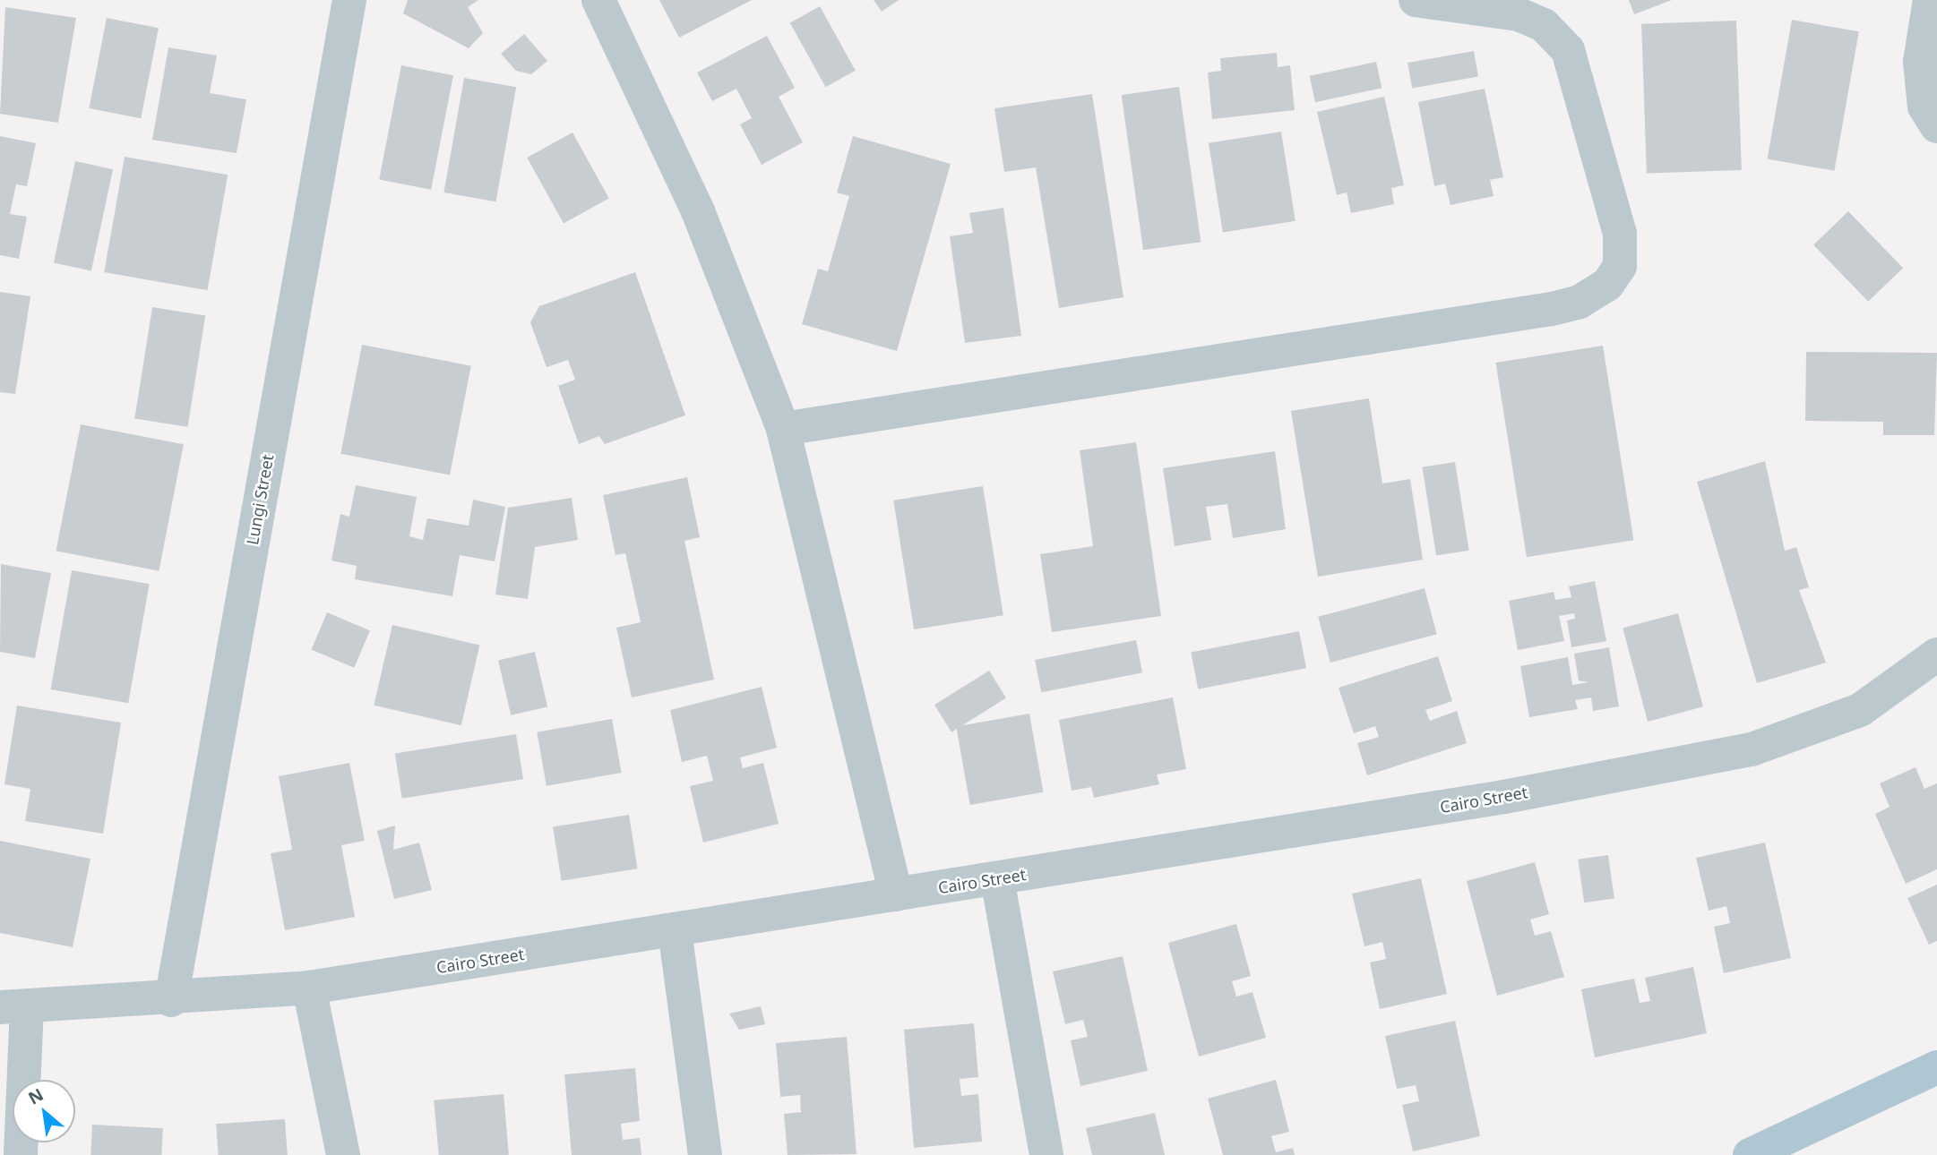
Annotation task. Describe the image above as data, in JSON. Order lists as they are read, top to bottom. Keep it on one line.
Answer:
{"streets":{"street":["Lungi Street","Cairo Street"]},"crossings":[["Lungi Street","Cairo Street"]],"north":"top left"}
